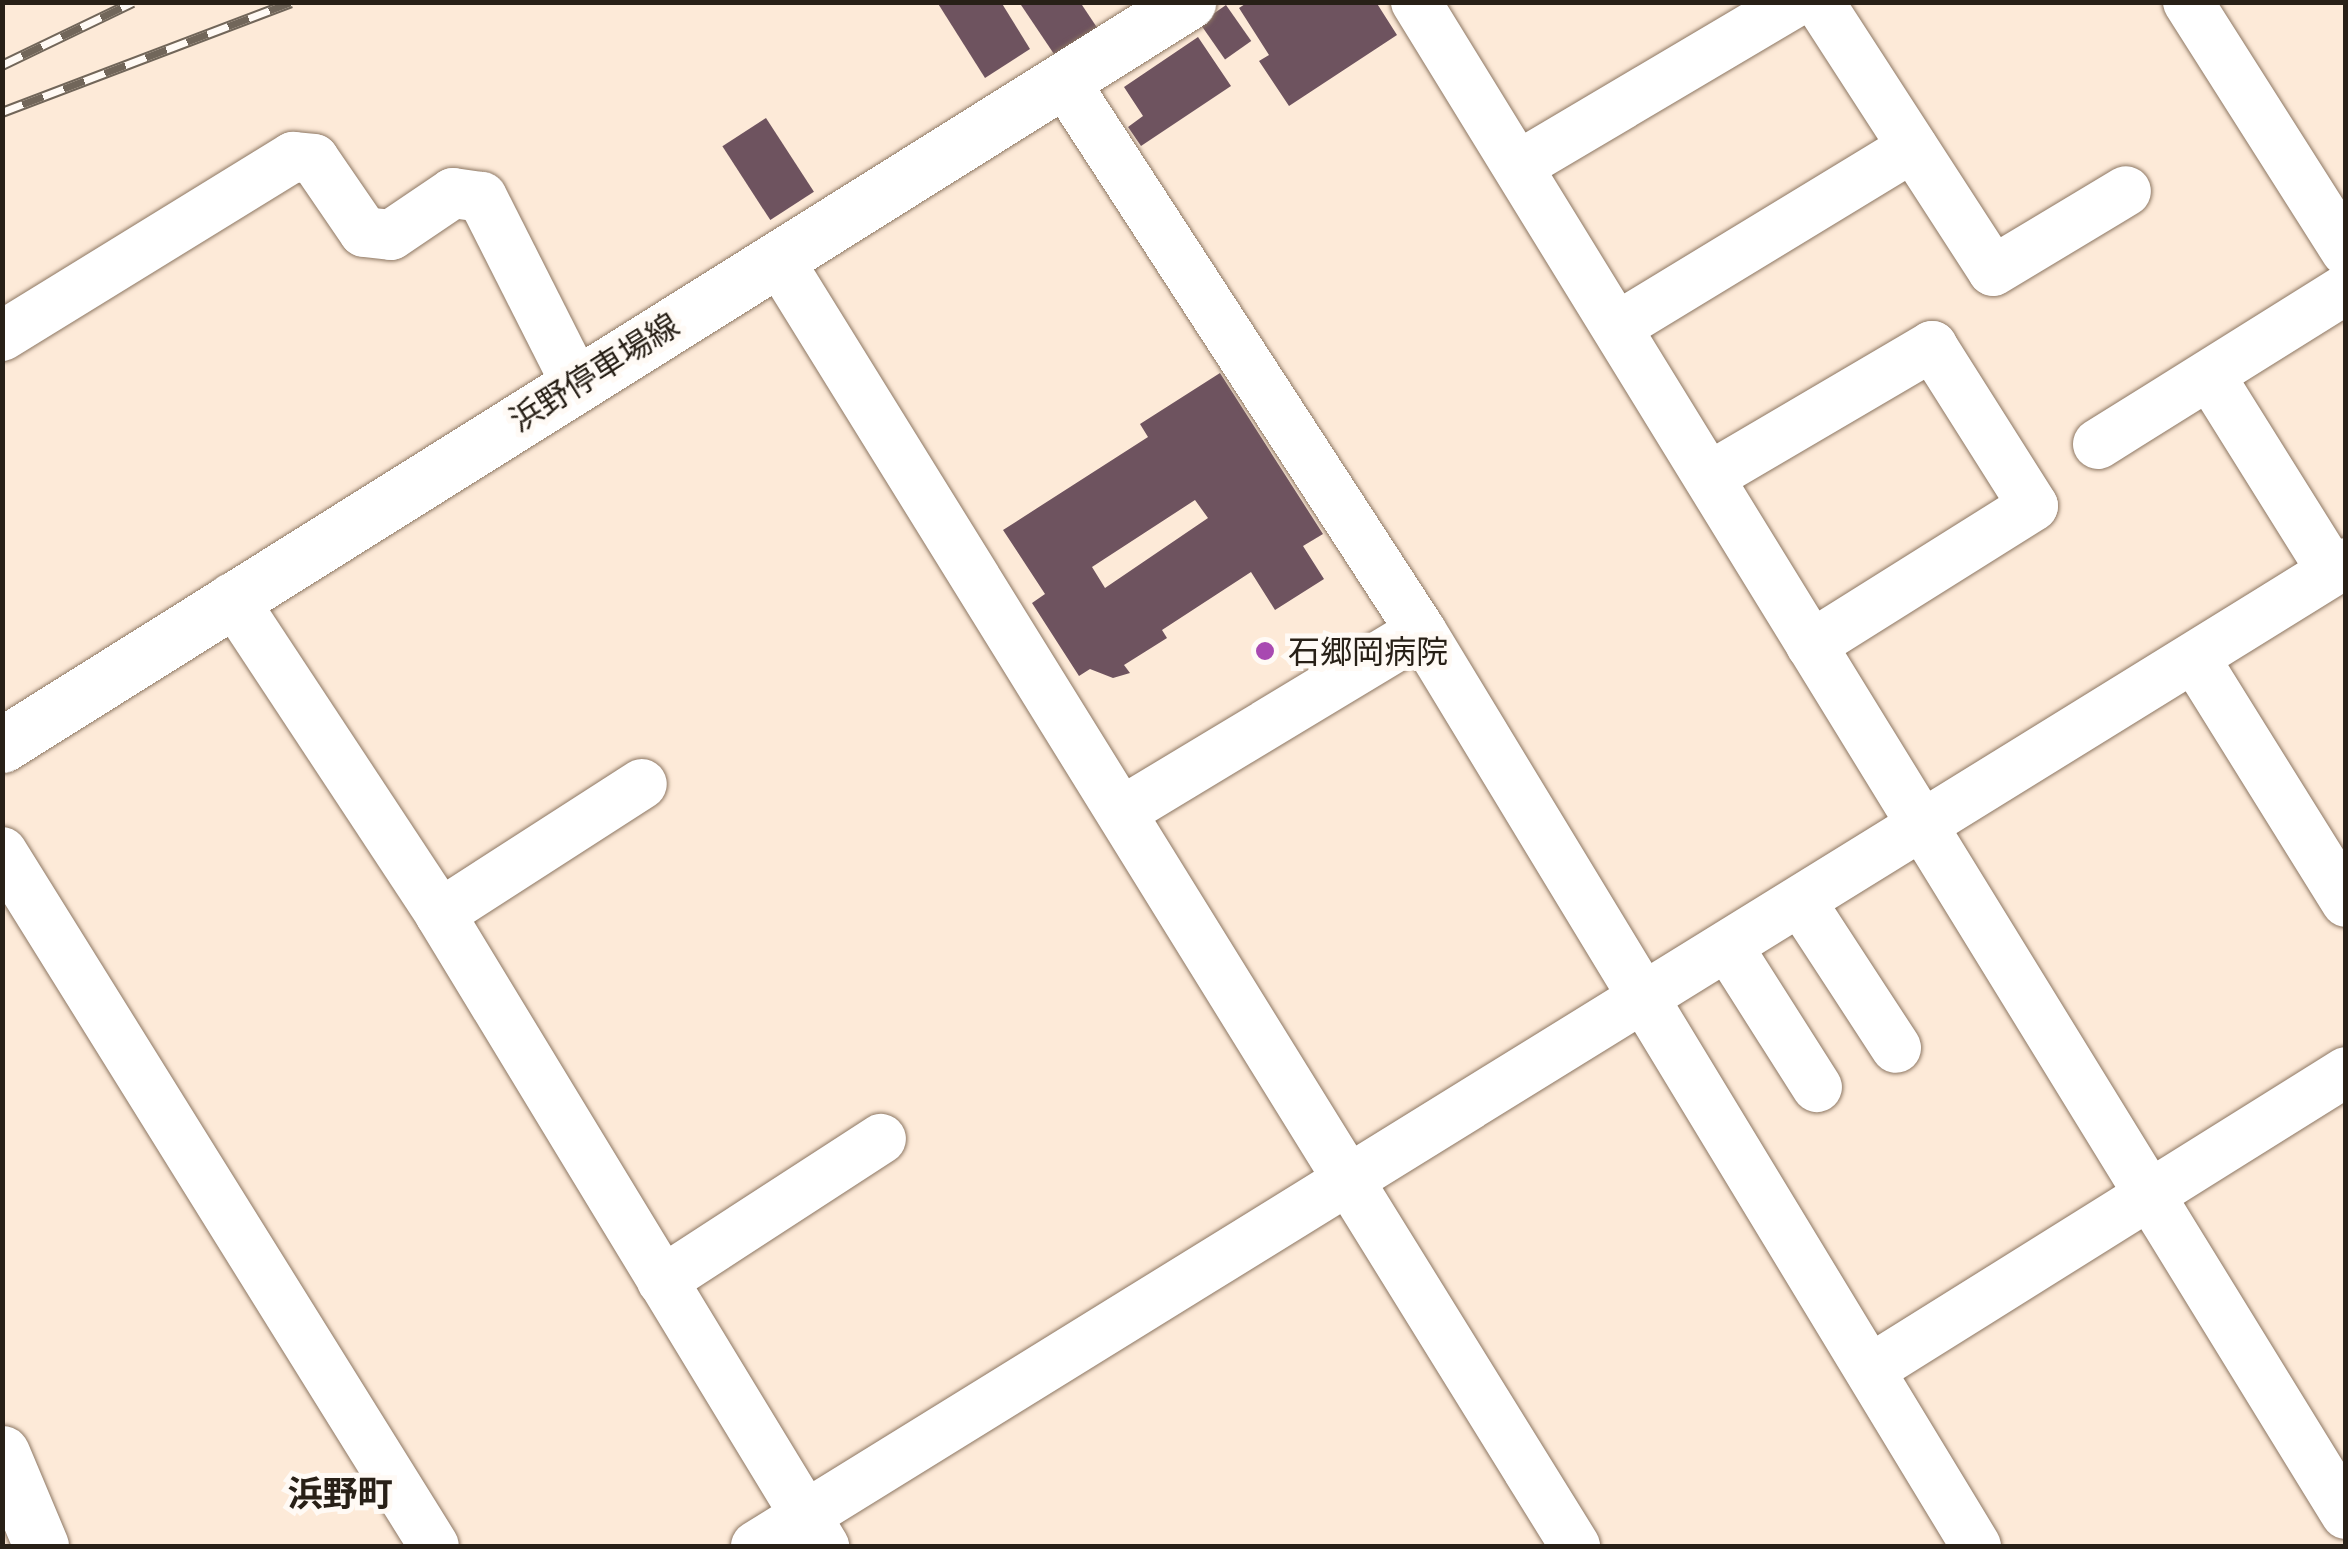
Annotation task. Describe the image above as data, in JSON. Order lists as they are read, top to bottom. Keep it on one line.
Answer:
{"streets":{"main road":["浜野停車場線"]},"districts":["浜野町"],"places":["石郷岡病院"]}
